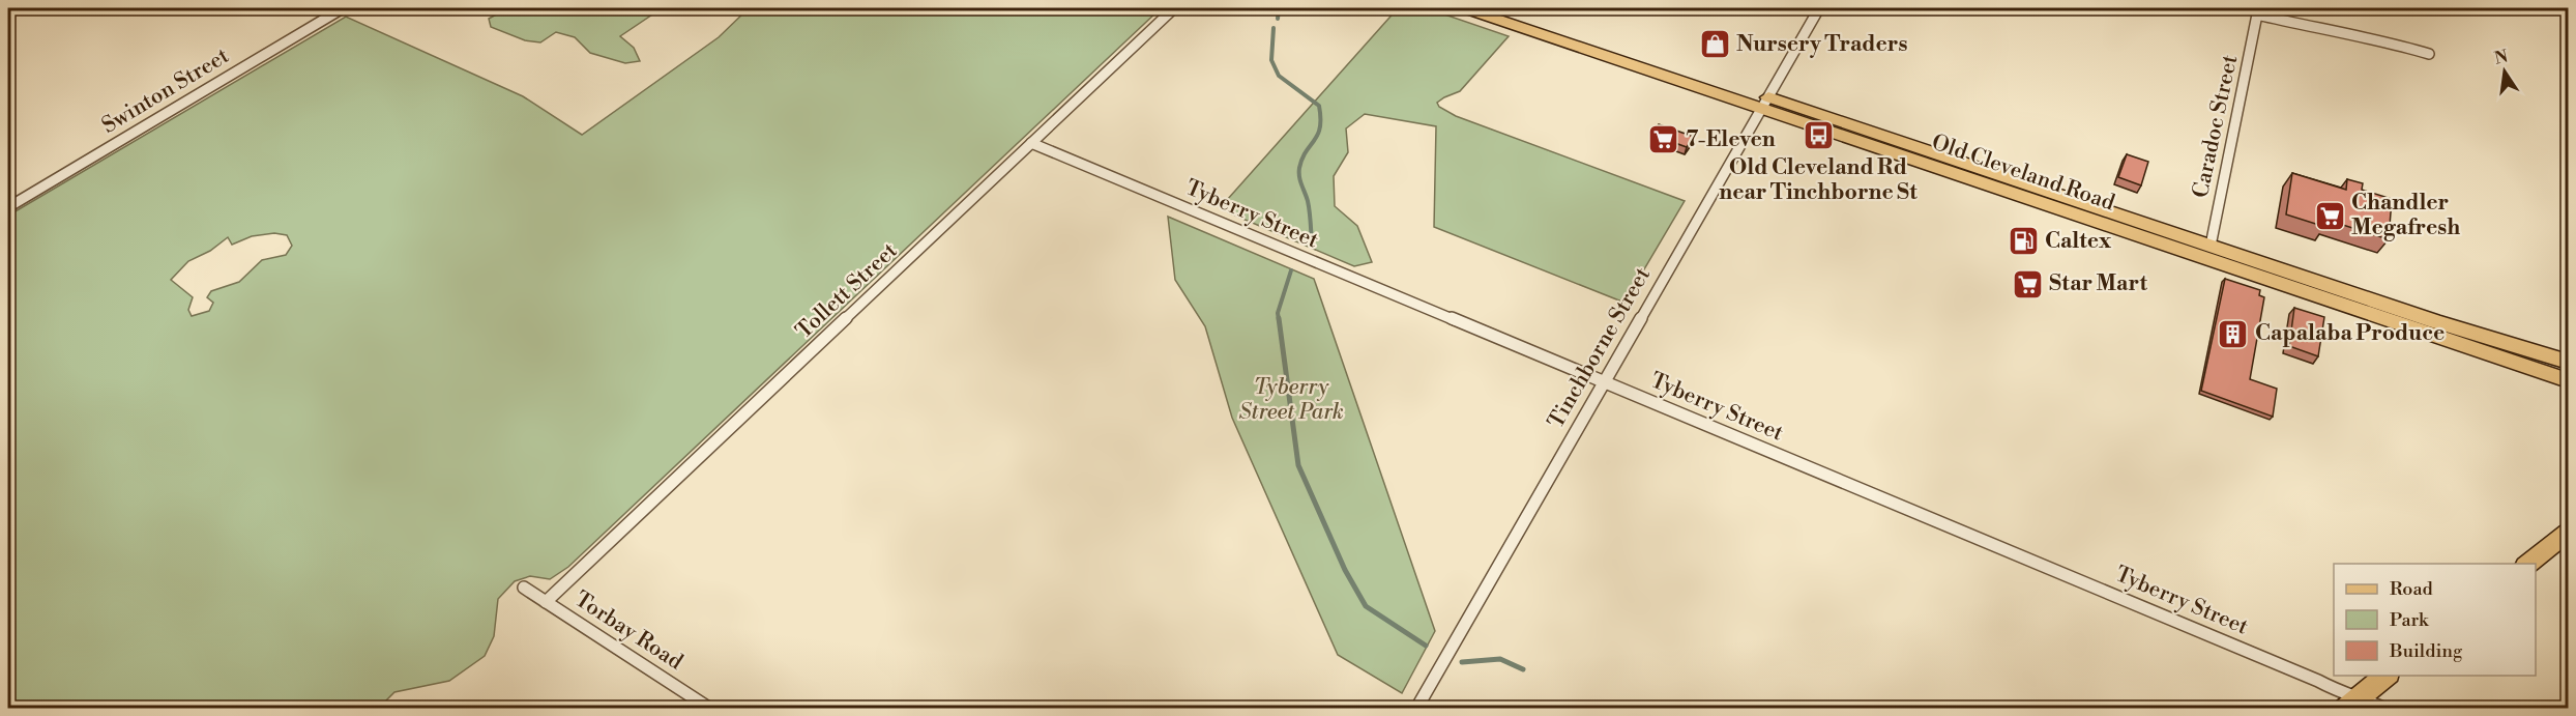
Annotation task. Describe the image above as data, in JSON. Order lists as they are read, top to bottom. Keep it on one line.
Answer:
{"streets":{"main road":["Old Cleveland Road"],"street":["Swinton Street","Caradoc Street","Tyberry Street","Tollett Street","Tinchborne Street","Torbay Road"]},"crossings":[["Caradoc Street","Old Cleveland Road"],["Old Cleveland Road","Tinchborne Street"],["Tyberry Street","Tollett Street"],["Tyberry Street","Tinchborne Street"],["Tollett Street","Torbay Road"]],"parks":["Tyberry Street Park"],"places":{"shop":["Nursery Traders"],"bus stop":["Old Cleveland Rd near Tinchborne St"],"supermarket":["7-Eleven","Chandler Megafresh","Star Mart"],"fuel station":["Caltex"],"building":["Capalaba Produce"]},"legend":["Road","Park","Building"],"north":"top"}
